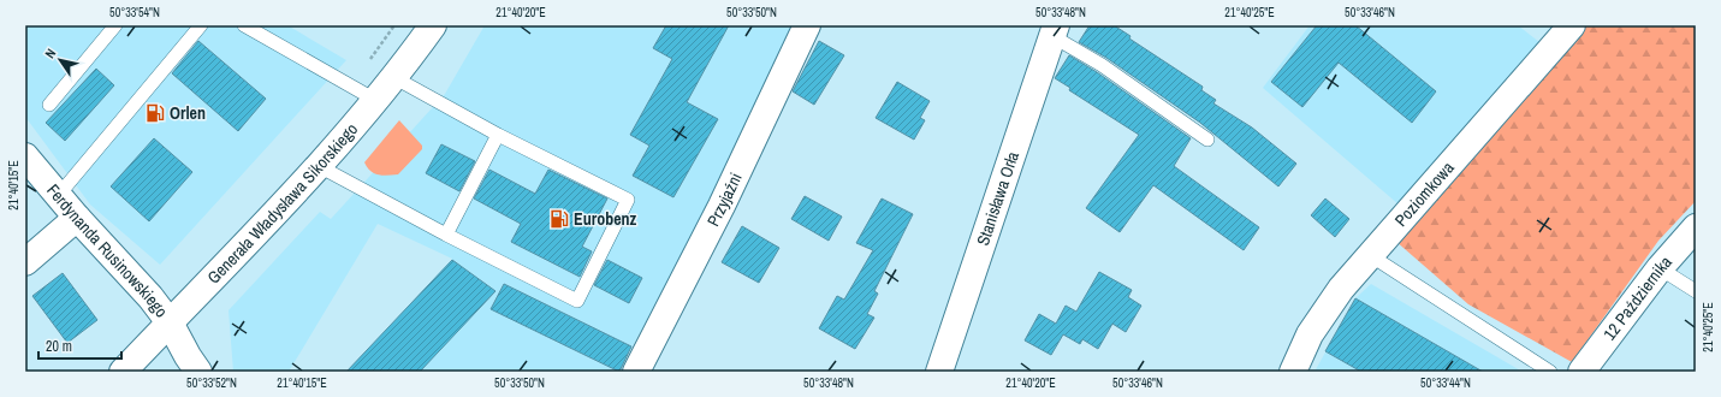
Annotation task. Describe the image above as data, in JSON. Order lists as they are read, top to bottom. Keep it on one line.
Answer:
{"streets":{"street":["Poziomkowa","Stanisława Orła","Przyjaźni","Generała Władysława Sikorskiego","Ferdynanda Rusinowskiego","12 Października"]},"crossings":[["Generała Władysława Sikorskiego","Ferdynanda Rusinowskiego"]],"places":{"fuel station":["Orlen","Eurobenz"]},"scale_bar":"20 m","north":"top left","coordinates":["50°33'54\"N","21°40'20\"E","50°33'50\"N","50°33'48\"N","21°40'25\"E","50°33'46\"N","21°40'15\"E","50°33'52\"N","50°33'44\"N"]}
